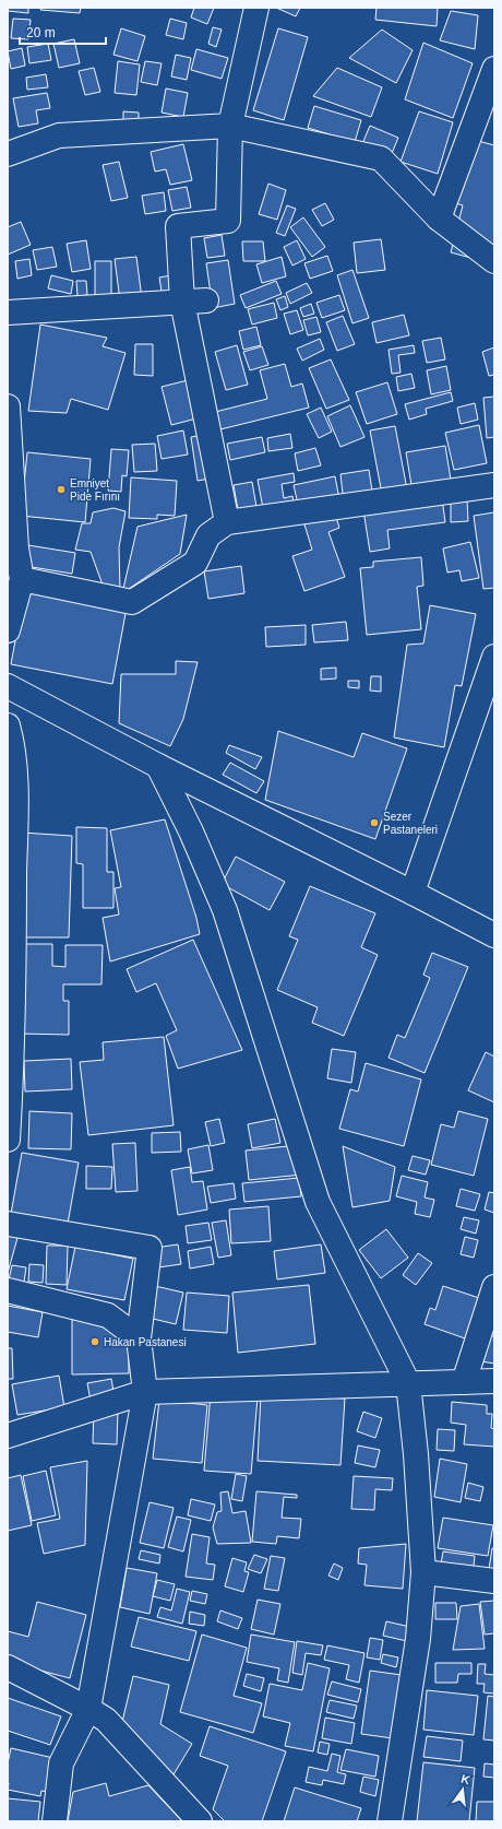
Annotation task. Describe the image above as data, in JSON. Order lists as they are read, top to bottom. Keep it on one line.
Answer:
{"places":["Emniyet Pide Fırını","Sezer Pastaneleri","Hakan Pastanesi"],"scale_bar":"20 m","north":"top"}
